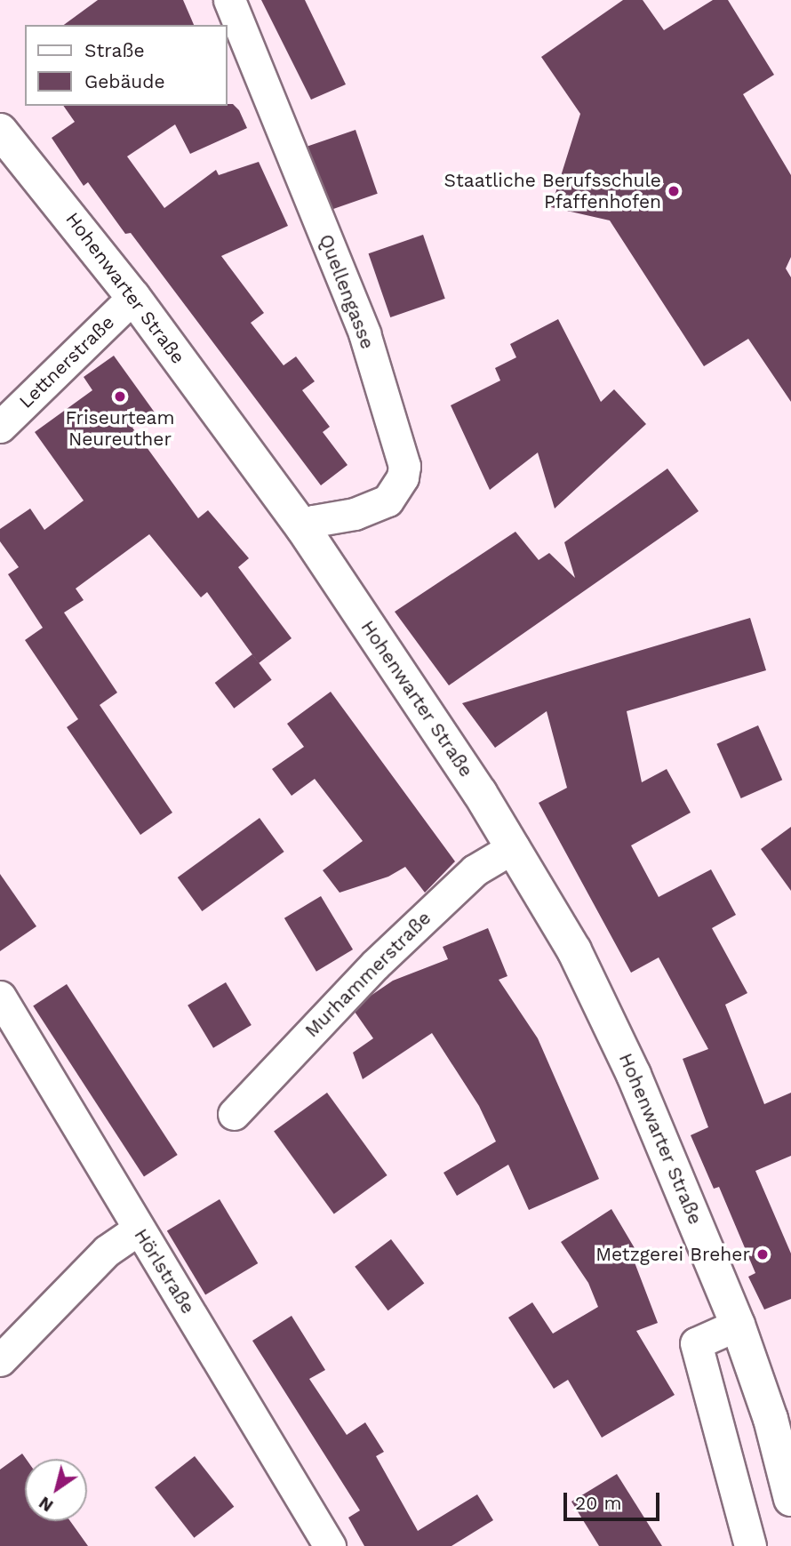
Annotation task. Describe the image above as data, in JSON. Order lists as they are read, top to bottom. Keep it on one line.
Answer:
{"streets":{"street":["Hohenwarter Straße","Quellengasse","Lettnerstraße","Murhammerstraße","Hörlstraße"]},"crossings":[["Hohenwarter Straße","Quellengasse"],["Hohenwarter Straße","Lettnerstraße"],["Hohenwarter Straße","Murhammerstraße"]],"places":["Staatliche Berufsschule Pfaffenhofen","Friseurteam Neureuther","Metzgerei Breher"],"legend":["Straße","Gebäude"],"scale_bar":"20 m","north":"bottom left"}
